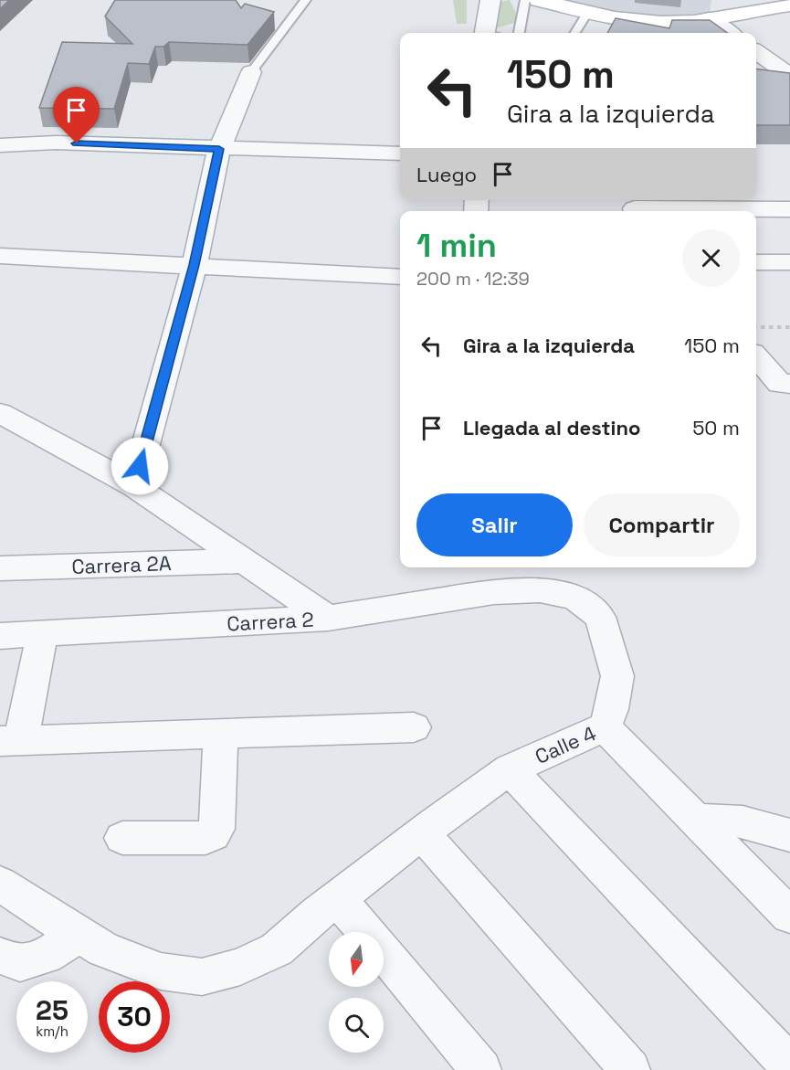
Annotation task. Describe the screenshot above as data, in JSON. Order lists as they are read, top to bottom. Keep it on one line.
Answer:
{"streets":{"street":["Carrera 2A","Carrera 2","Calle 4"]},"crossings":[["Carrera 2","Calle 4"]],"north":"bottom","page":{"turn":["150 m","Gira a la izquierda"],"then":"Luego","heading":["1 min","200 m · 12:39"],"list":[{"name":"Gira a la izquierda","value":"150 m"},{"name":"Llegada al destino","value":"50 m"}],"buttons":["Salir","Compartir"],"speed":"25 km/h","limit":"30"}}
